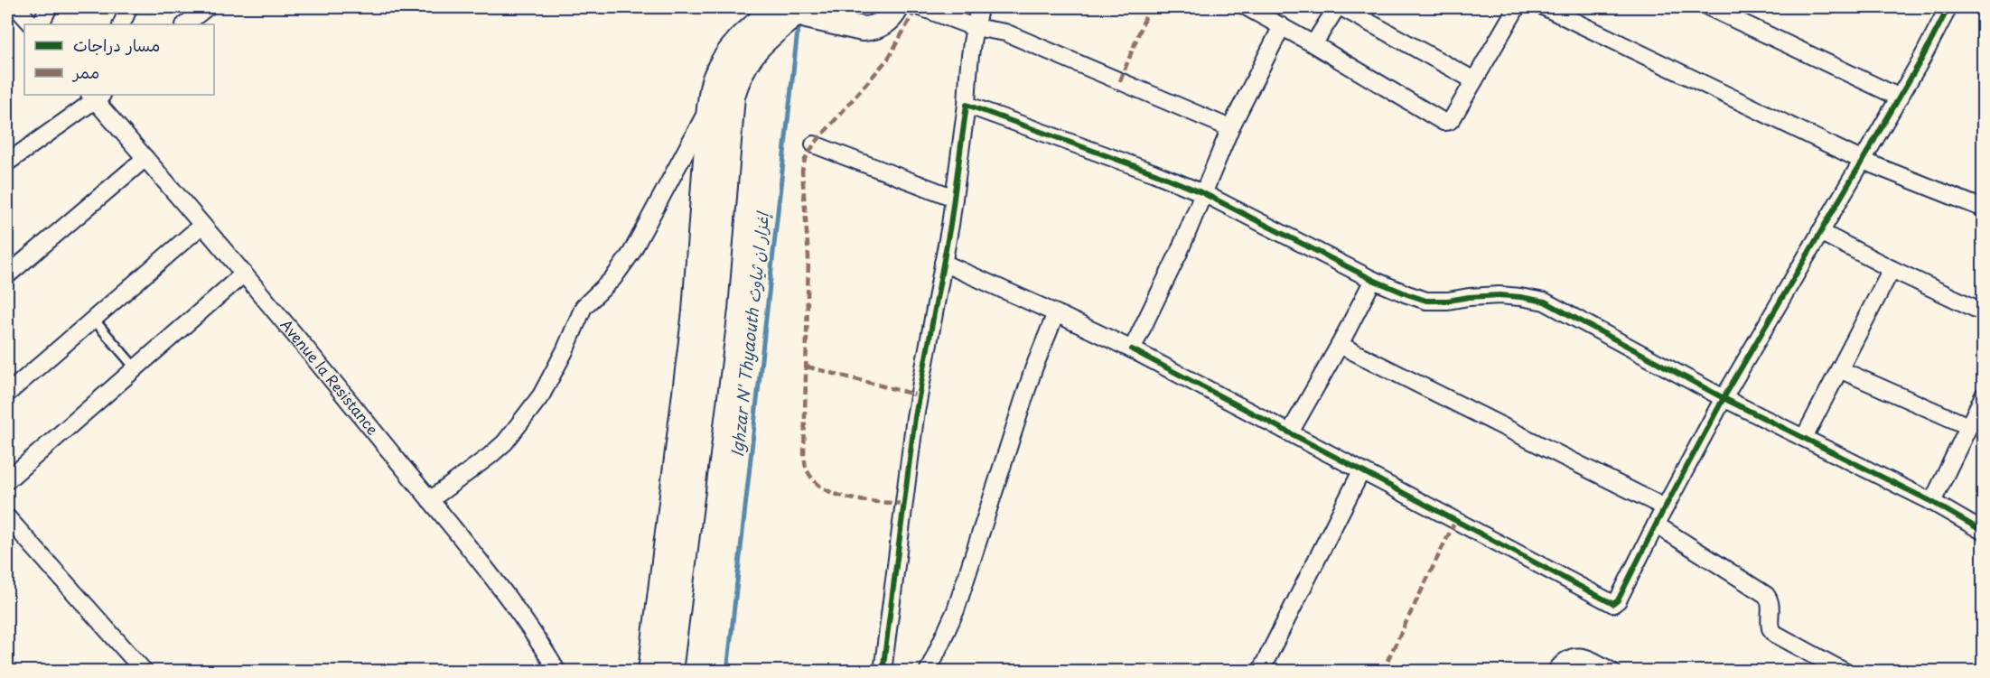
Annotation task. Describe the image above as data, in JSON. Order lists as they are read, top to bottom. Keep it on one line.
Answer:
{"streets":{"street":["Avenue la Resistance"]},"water":["Ighzar N' Thyaouth إغزار ان ثياوث"],"legend":["مسار دراجات","ممر"]}
